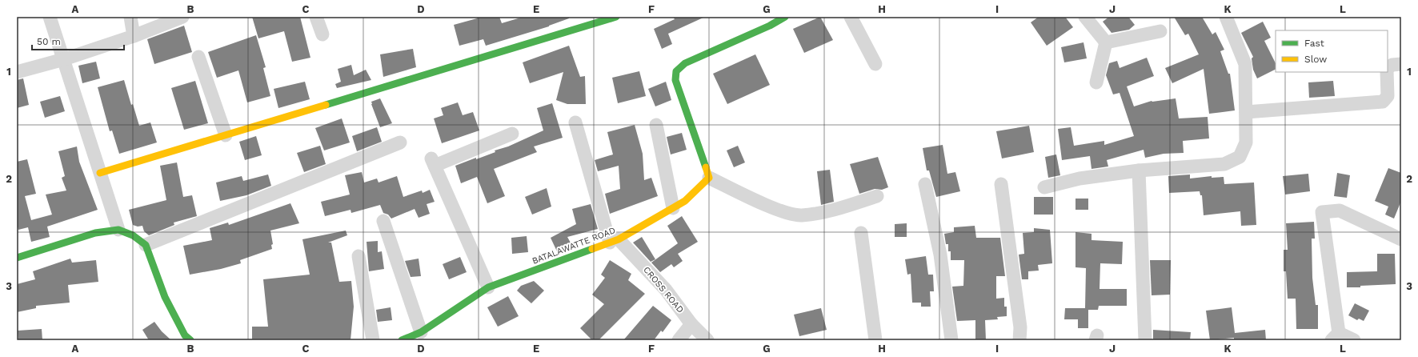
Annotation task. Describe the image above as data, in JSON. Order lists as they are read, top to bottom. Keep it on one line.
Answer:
{"streets":{"street":["BATALAWATTE ROAD","CROSS ROAD"]},"crossings":[["BATALAWATTE ROAD","CROSS ROAD"]],"legend":["Fast","Slow"],"scale_bar":"50 m","grid":{"columns":["A","B","C","D","E","F","G","H","I","J","K","L"],"rows":["1","2","3"]}}
